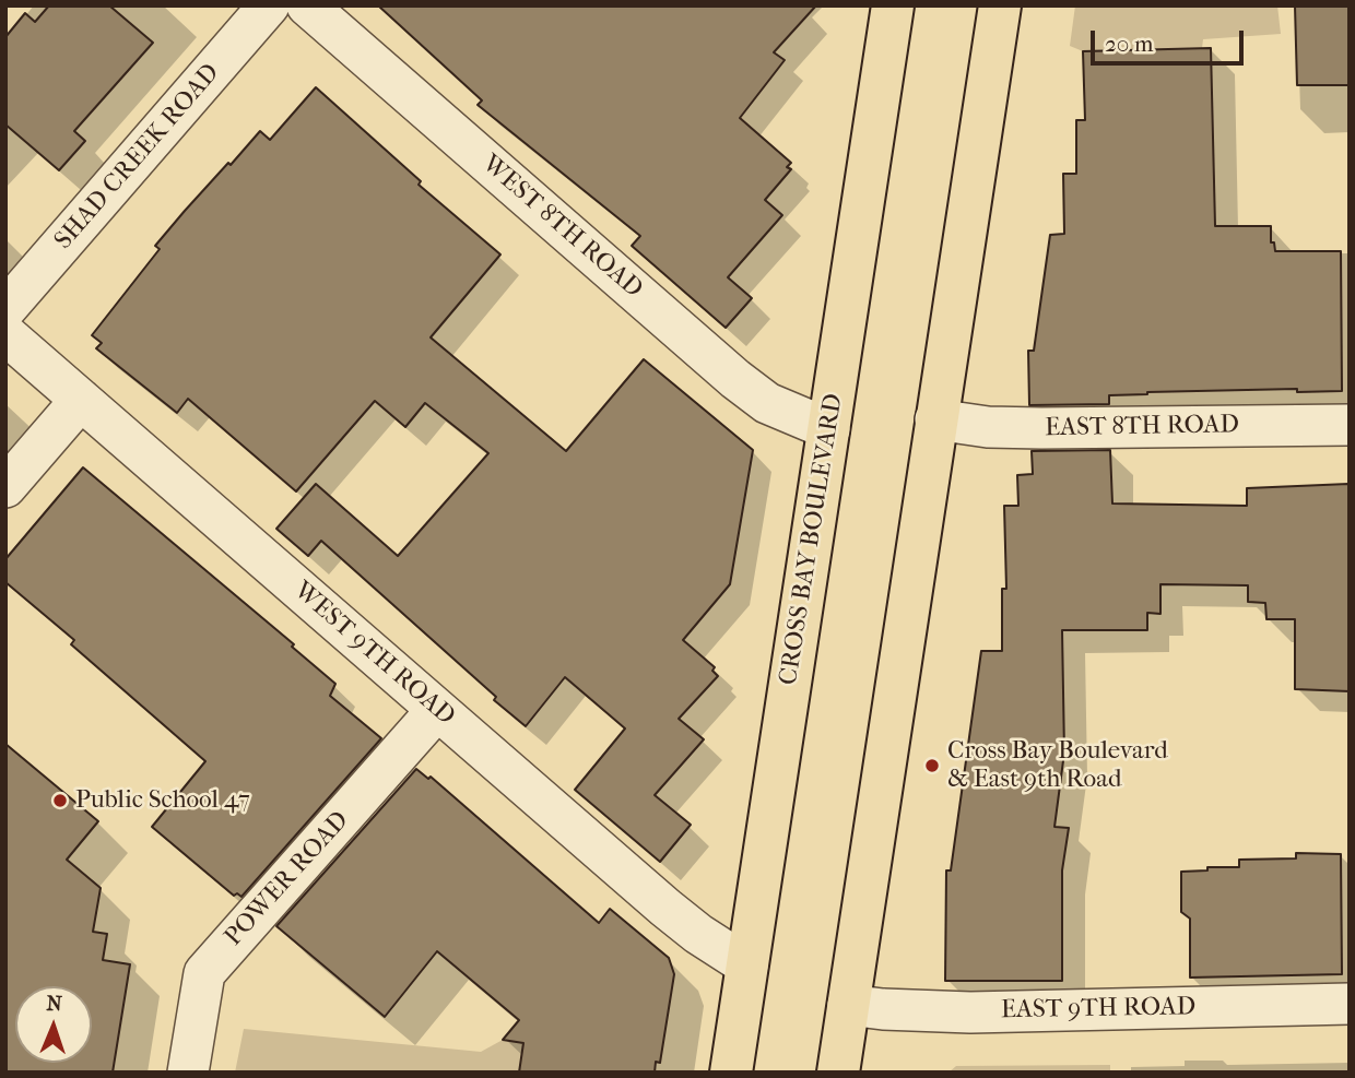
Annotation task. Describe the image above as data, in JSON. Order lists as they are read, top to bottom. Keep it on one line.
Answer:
{"streets":{"main road":["CROSS BAY BOULEVARD"],"street":["SHAD CREEK ROAD","WEST 8TH ROAD","EAST 8TH ROAD","WEST 9TH ROAD","POWER ROAD","EAST 9TH ROAD"]},"crossings":[["WEST 8TH ROAD","CROSS BAY BOULEVARD"],["CROSS BAY BOULEVARD","WEST 9TH ROAD"],["WEST 9TH ROAD","POWER ROAD"]],"places":["Cross Bay Boulevard & East 9th Road","Public School 47"],"scale_bar":"20 m","north":"top"}
